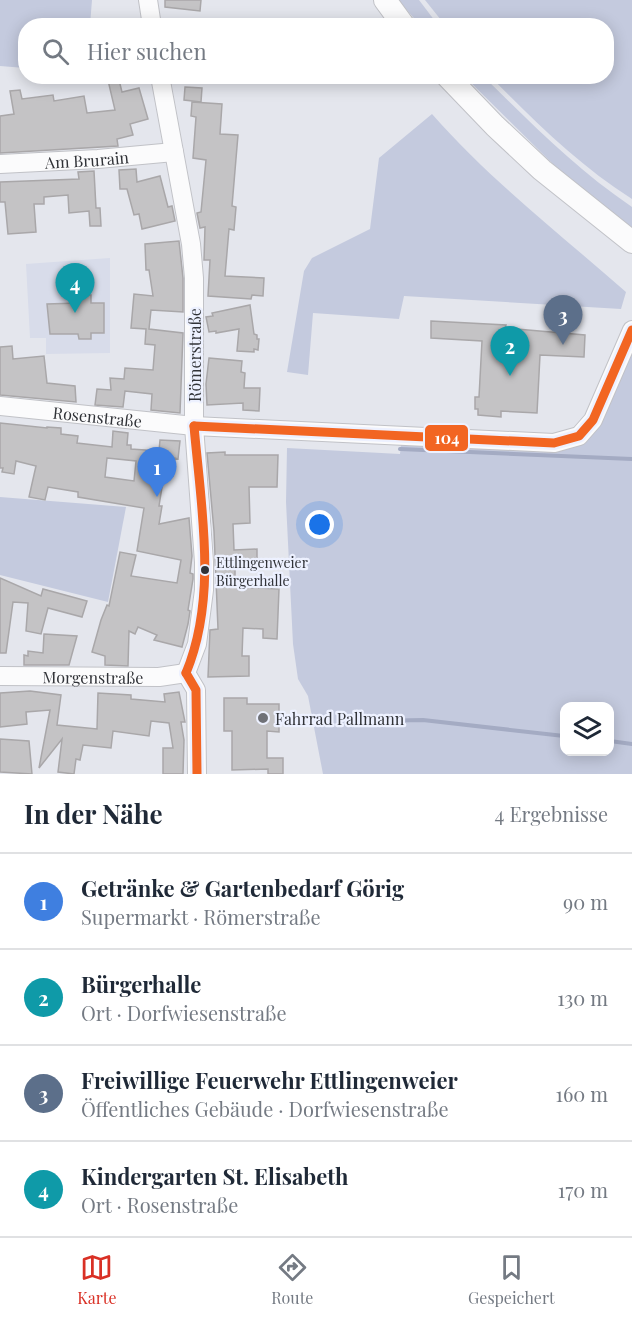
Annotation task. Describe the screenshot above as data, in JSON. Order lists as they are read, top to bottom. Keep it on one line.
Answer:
{"streets":{"street":["Am Brurain","Römerstraße","Rosenstraße","Morgenstraße"]},"crossings":[["Am Brurain","Römerstraße"],["Römerstraße","Rosenstraße"],["Römerstraße","Morgenstraße"]],"places":["Ettlingenweier Bürgerhalle","Fahrrad Pallmann"],"lines":["transit line 104"],"page":{"search":"Hier suchen","pins":["4","3","2","1"],"heading":["In der Nähe","4 Ergebnisse"],"list":[{"mark":"1","name":"Getränke & Gartenbedarf Görig","note":"Supermarkt · Römerstraße","value":"90 m"},{"mark":"2","name":"Bürgerhalle","note":"Ort · Dorfwiesenstraße","value":"130 m"},{"mark":"3","name":"Freiwillige Feuerwehr Ettlingenweier","note":"Öffentliches Gebäude · Dorfwiesenstraße","value":"160 m"},{"mark":"4","name":"Kindergarten St. Elisabeth","note":"Ort · Rosenstraße","value":"170 m"}],"nav":["Karte","Route","Gespeichert"]}}
